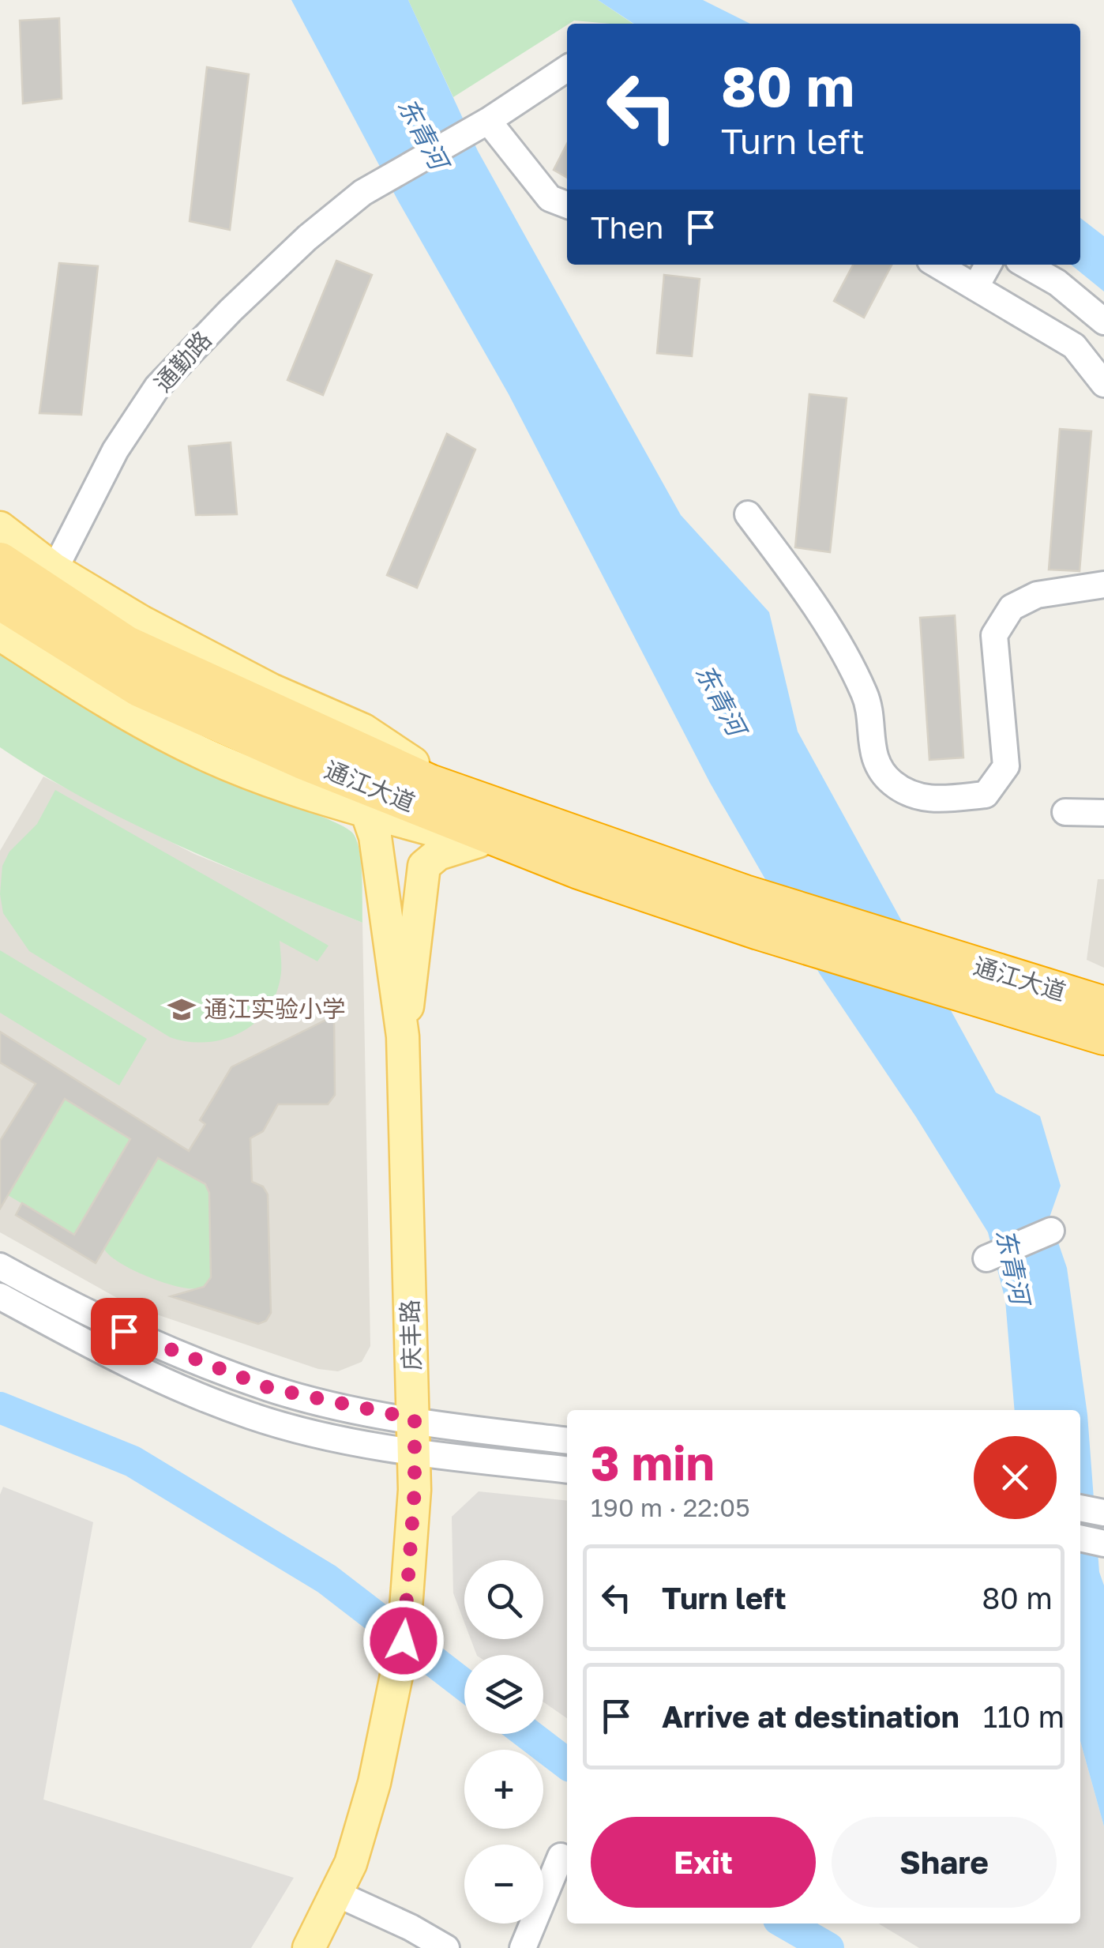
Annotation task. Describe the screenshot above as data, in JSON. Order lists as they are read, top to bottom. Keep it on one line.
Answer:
{"streets":{"highway":["通江大道"],"main road":["庆丰路"],"street":["通勤路"]},"water":["东青河"],"places":{"school or university":["通江实验小学"]},"page":{"turn":["80 m","Turn left"],"then":"Then","heading":["3 min","190 m · 22:05"],"list":[{"name":"Turn left","value":"80 m"},{"name":"Arrive at destination","value":"110 m"}],"map_buttons":["+","−"],"buttons":["Exit","Share"]}}
